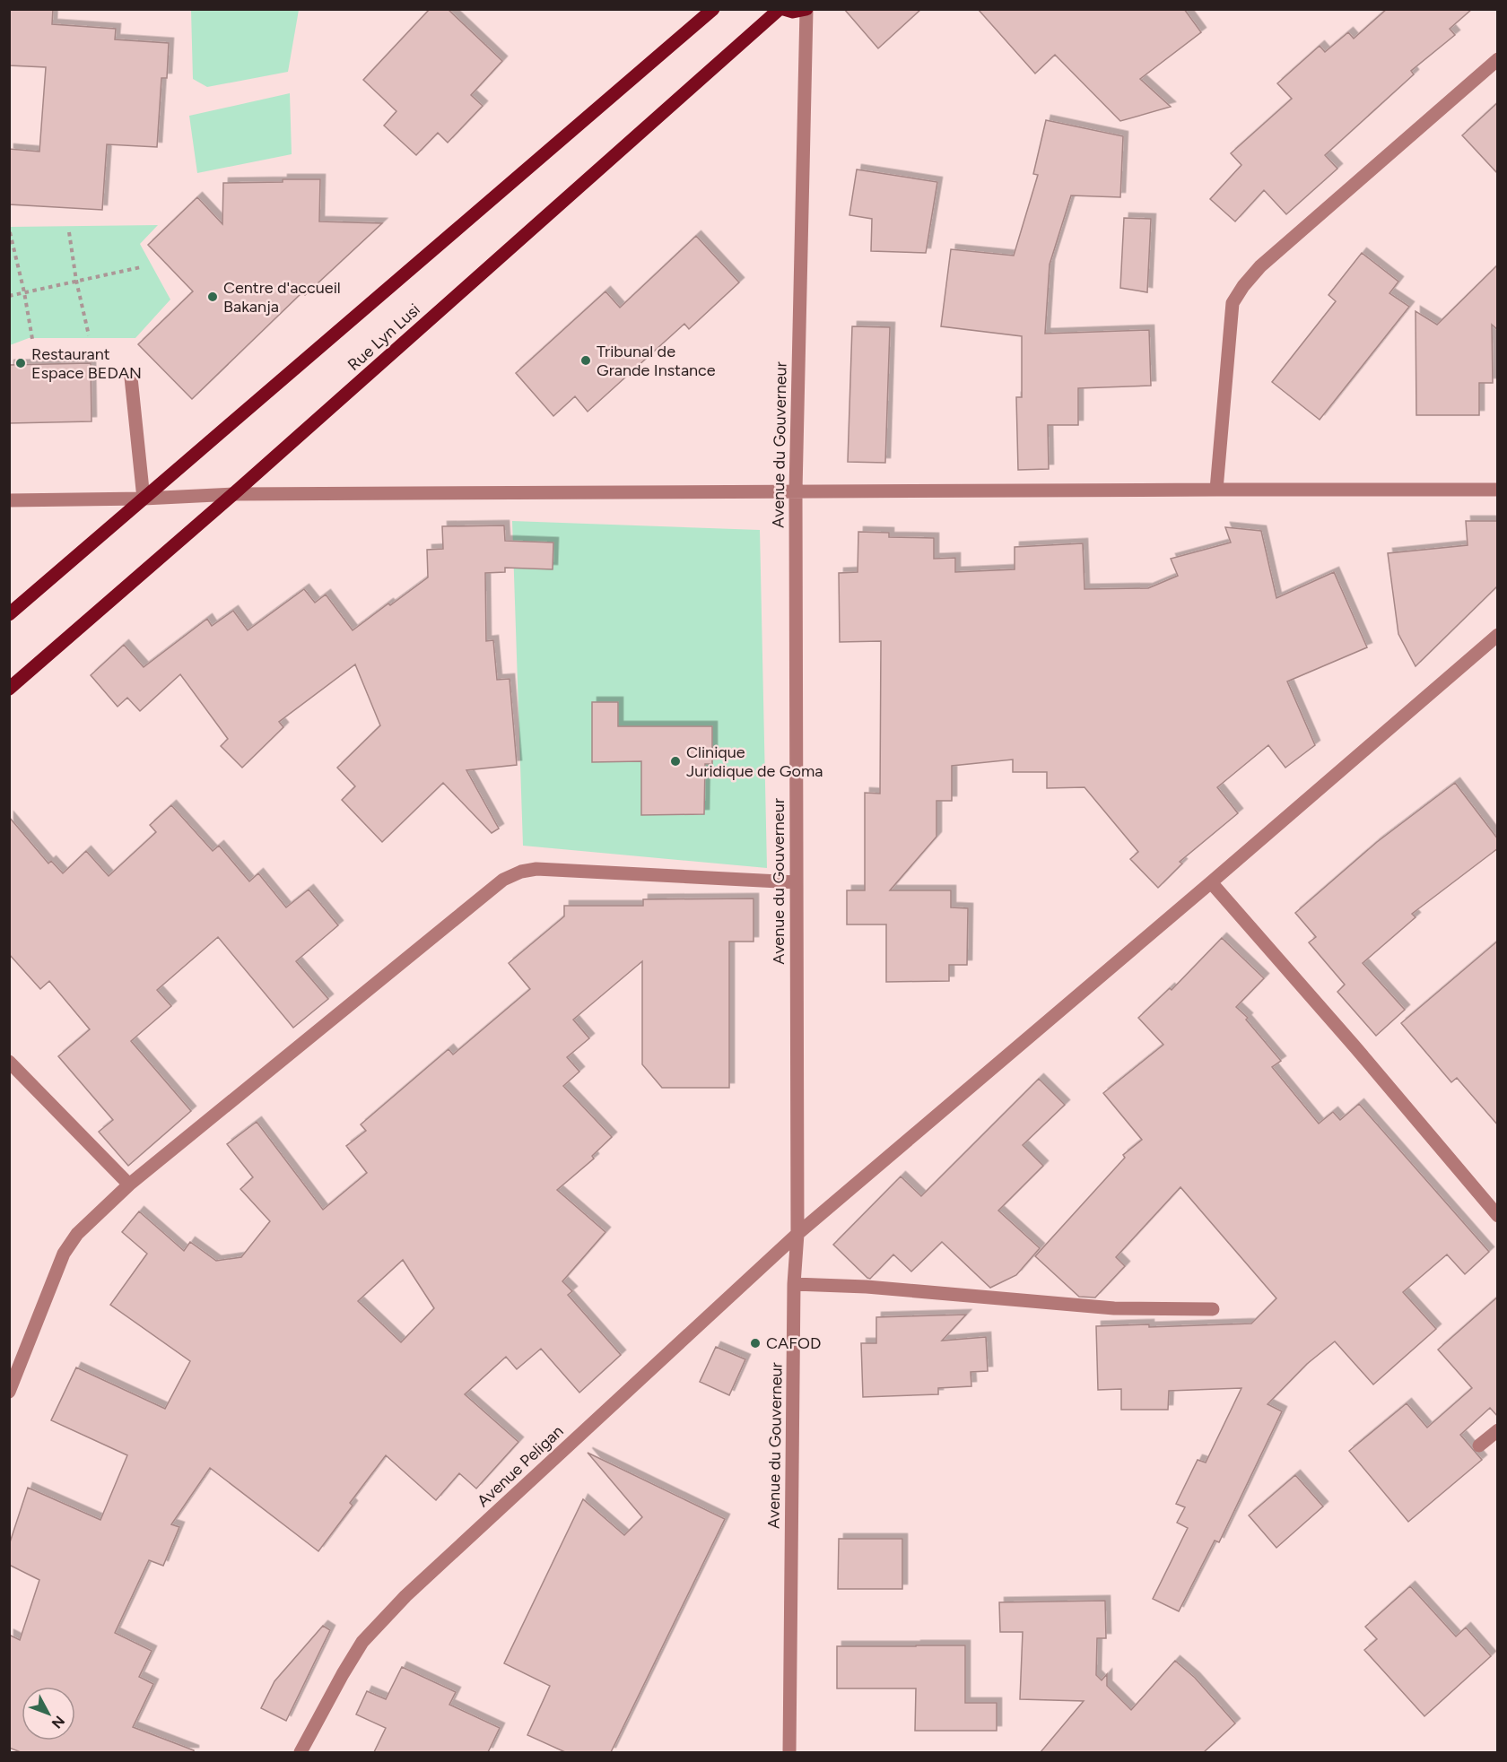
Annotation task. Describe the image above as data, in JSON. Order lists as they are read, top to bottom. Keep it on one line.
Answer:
{"streets":{"main road":["Rue Lyn Lusi"],"street":["Avenue du Gouverneur","Avenue Peligan"]},"crossings":[["Avenue du Gouverneur","Avenue Peligan"]],"places":["Centre d'accueil Bakanja","Tribunal de Grande Instance","Restaurant Espace BEDAN","Clinique Juridique de Goma","CAFOD"],"north":"bottom right"}
